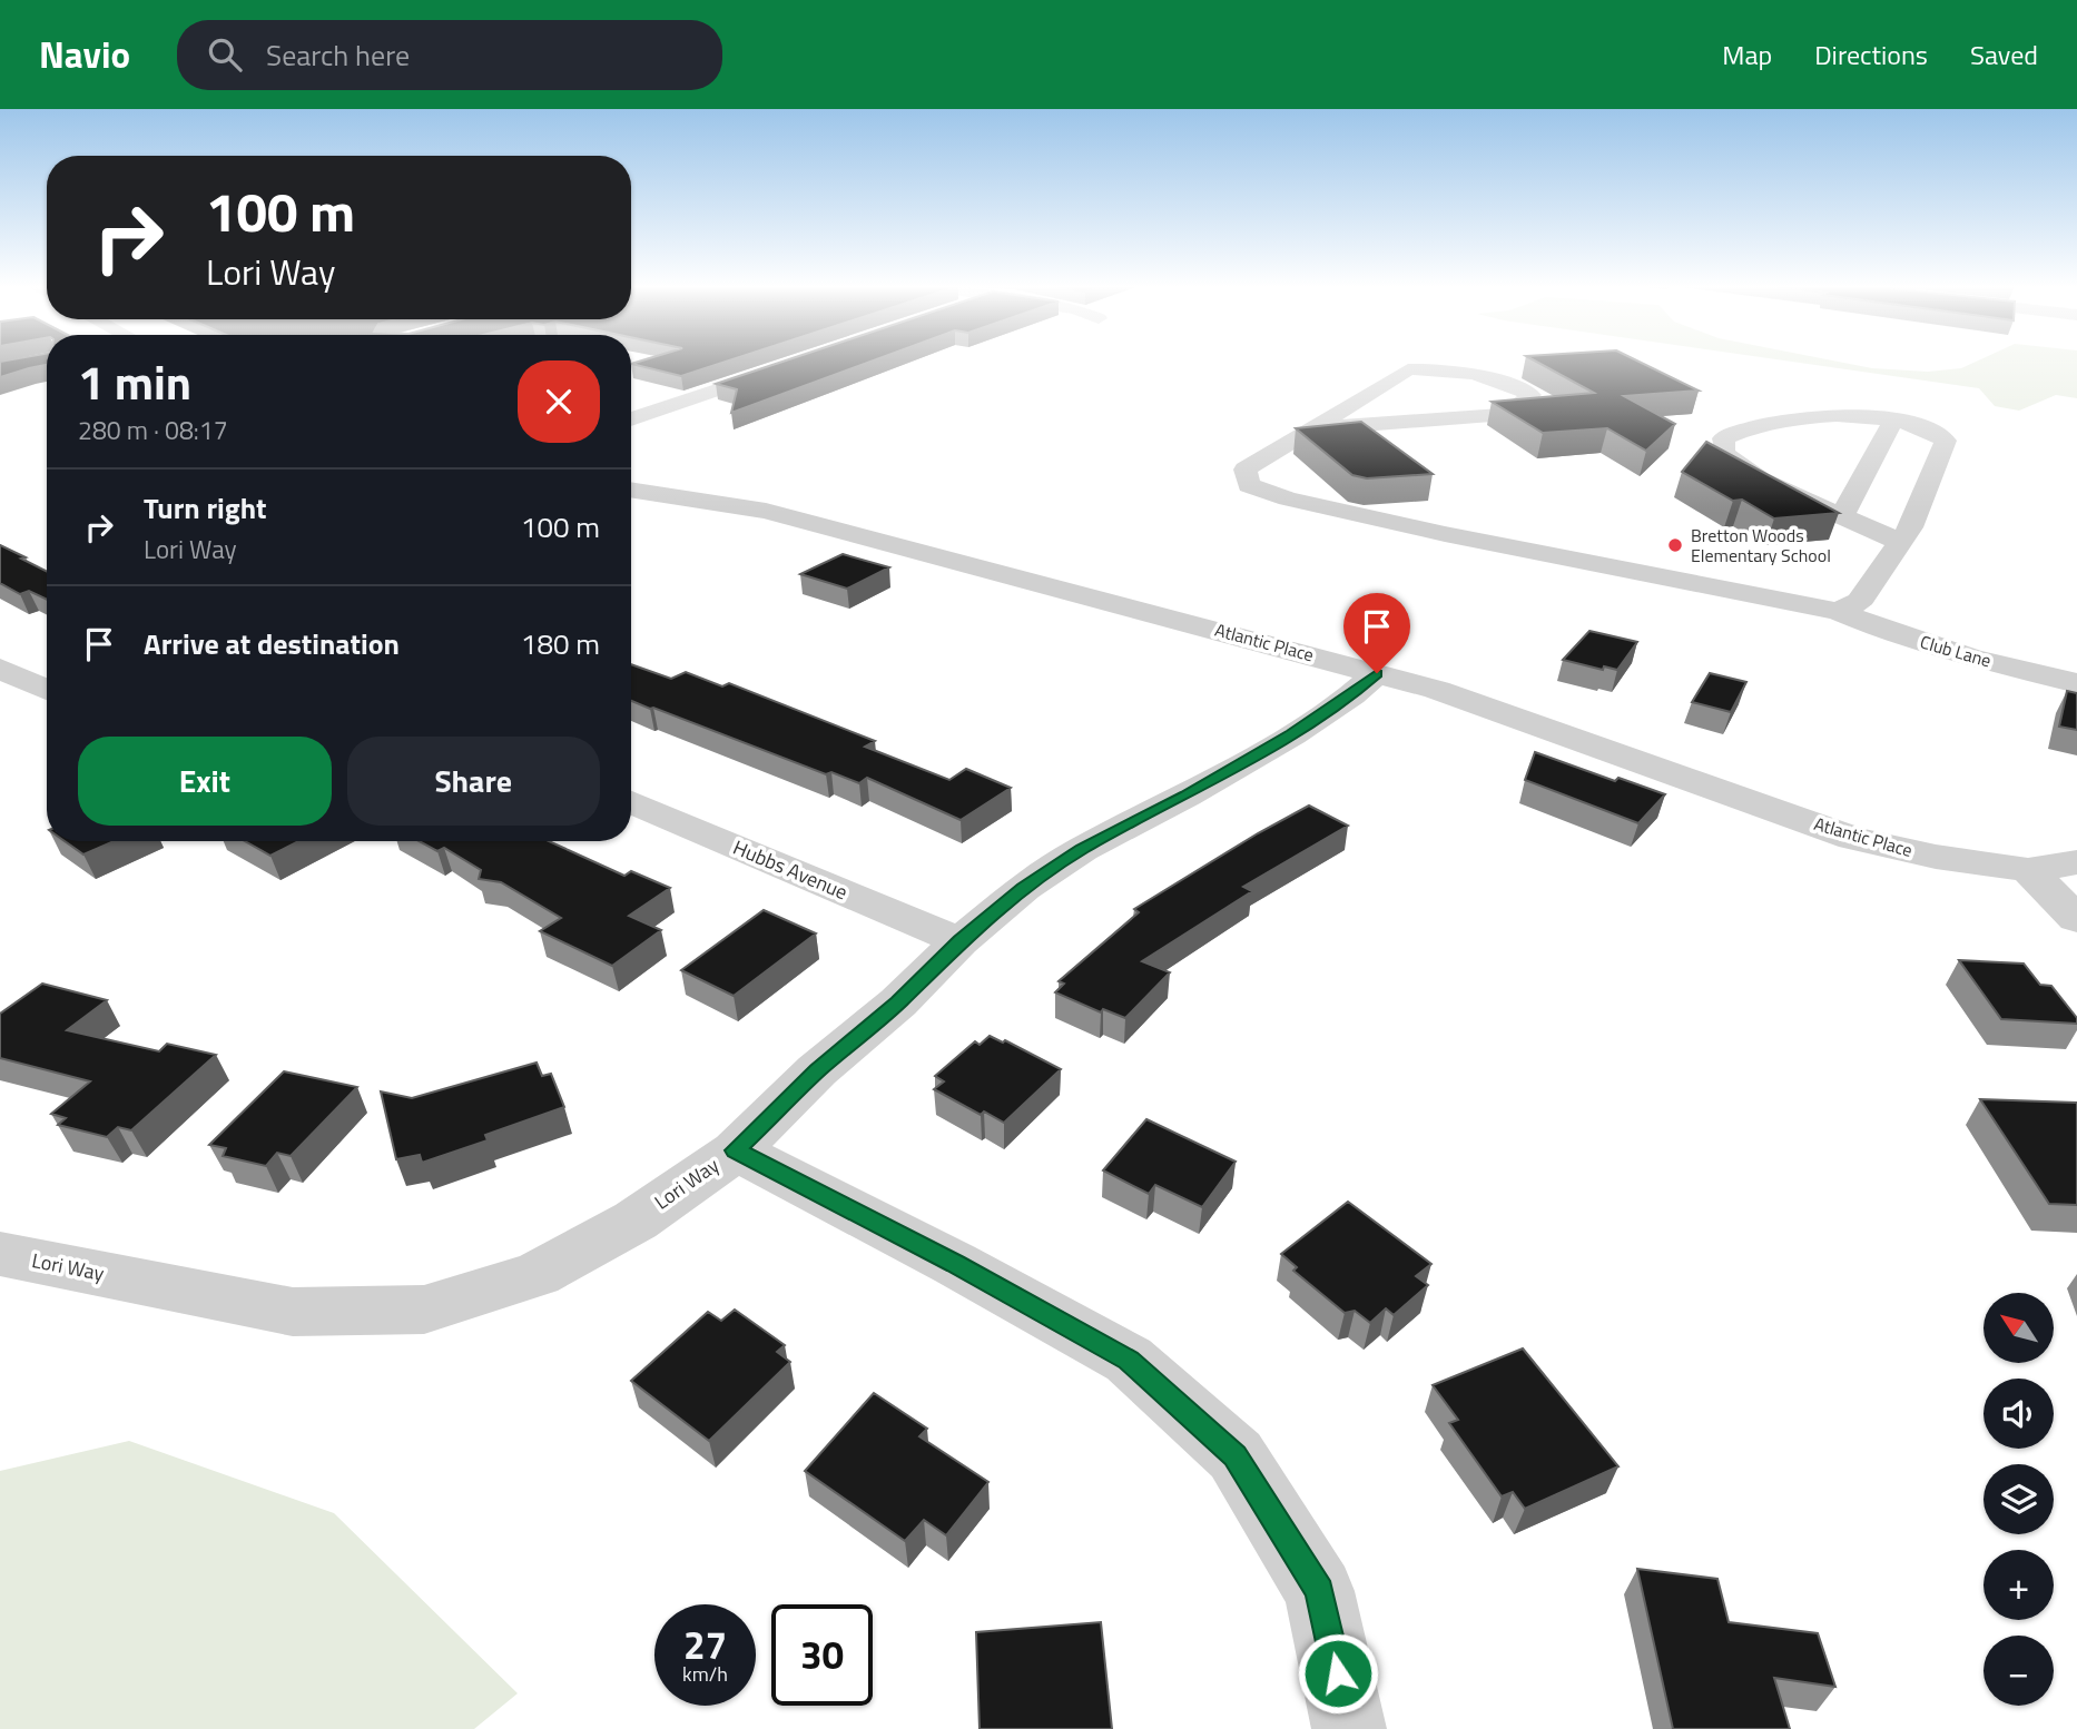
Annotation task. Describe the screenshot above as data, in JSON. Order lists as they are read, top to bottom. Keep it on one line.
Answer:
{"streets":{"street":["Atlantic Place","Club Lane","Hubbs Avenue","Lori Way"]},"crossings":[["Atlantic Place","Lori Way"],["Hubbs Avenue","Lori Way"]],"places":["Bretton Woods Elementary School"],"north":"top left","page":{"header":"Navio","search":"Search here","nav":["Map","Directions","Saved"],"turn":["100 m","Lori Way"],"heading":["1 min","280 m · 08:17"],"list":[{"name":"Turn right","note":"Lori Way","value":"100 m"},{"name":"Arrive at destination","value":"180 m"}],"buttons":["Exit","Share"],"map_buttons":["+","−"],"speed":"27 km/h","limit":"30"}}
